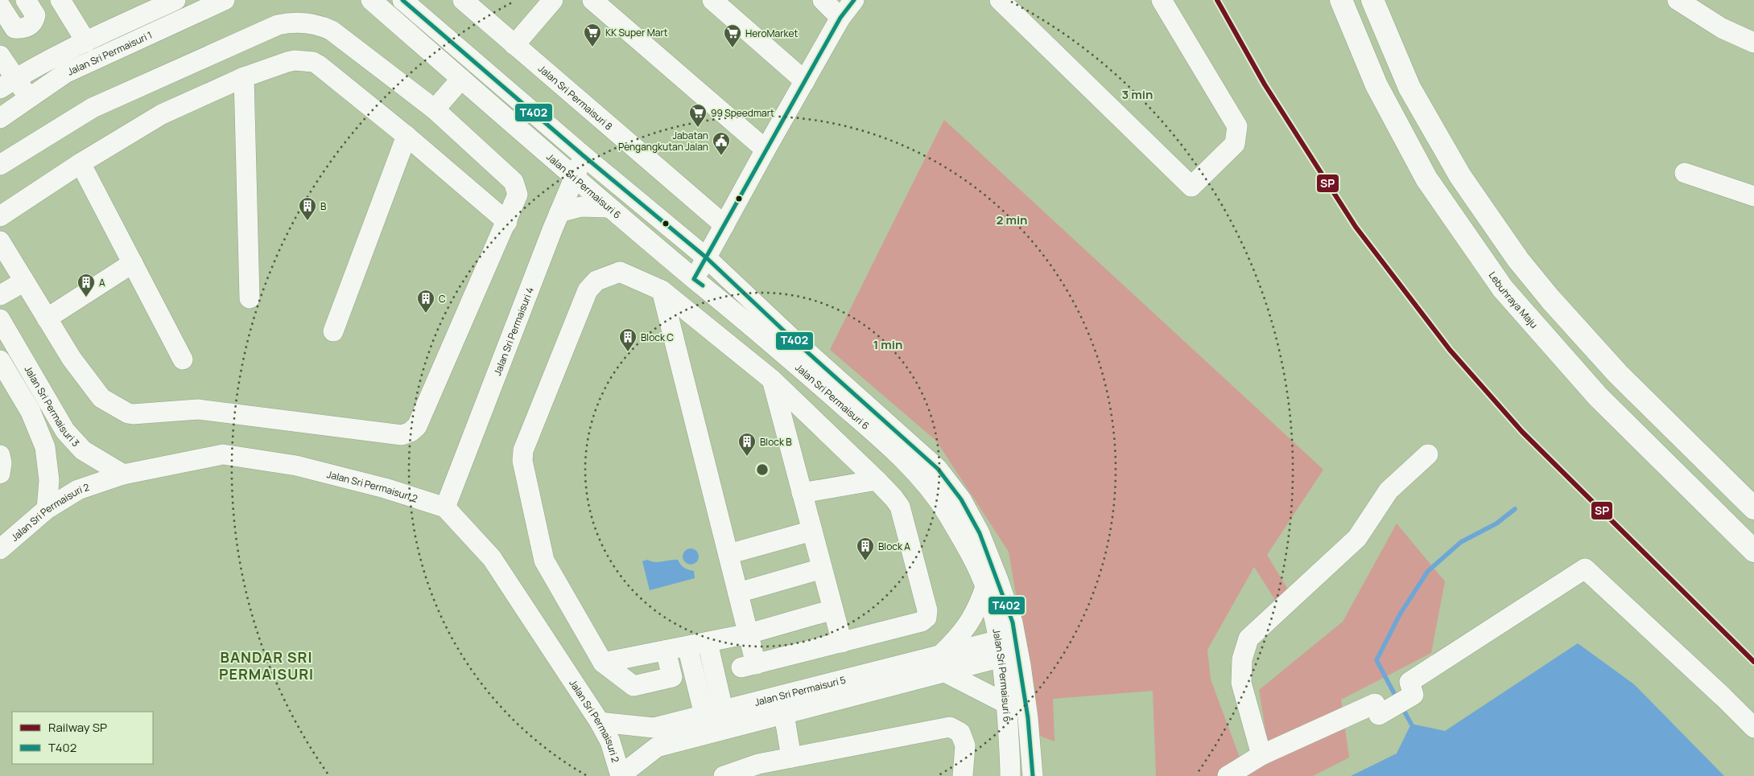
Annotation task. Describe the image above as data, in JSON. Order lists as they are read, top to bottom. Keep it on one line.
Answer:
{"streets":{"highway":["Lebuhraya Maju"],"street":["Jalan Sri Permaisuri 1","Jalan Sri Permaisuri 8","Jalan Sri Permaisuri 6","Jalan Sri Permaisuri 4","Jalan Sri Permaisuri 3","Jalan Sri Permaisuri 2","Jalan Sri Permaisuri 5"]},"crossings":[["Jalan Sri Permaisuri 6","Jalan Sri Permaisuri 4"],["Jalan Sri Permaisuri 6","Jalan Sri Permaisuri 5"],["Jalan Sri Permaisuri 4","Jalan Sri Permaisuri 2"],["Jalan Sri Permaisuri 3","Jalan Sri Permaisuri 2"],["Jalan Sri Permaisuri 2","Jalan Sri Permaisuri 5"]],"districts":["BANDAR SRI PERMAISURI"],"places":{"supermarket":["KK Super Mart","HeroMarket","99 Speedmart"],"public building":["Jabatan Pengangkutan Jalan"],"building":["B","A","C","Block C","Block B","Block A"]},"lines":["rail line SP","transit line T402"],"legend":["Railway SP","T402"],"rings":["3 min","2 min","1 min"]}
